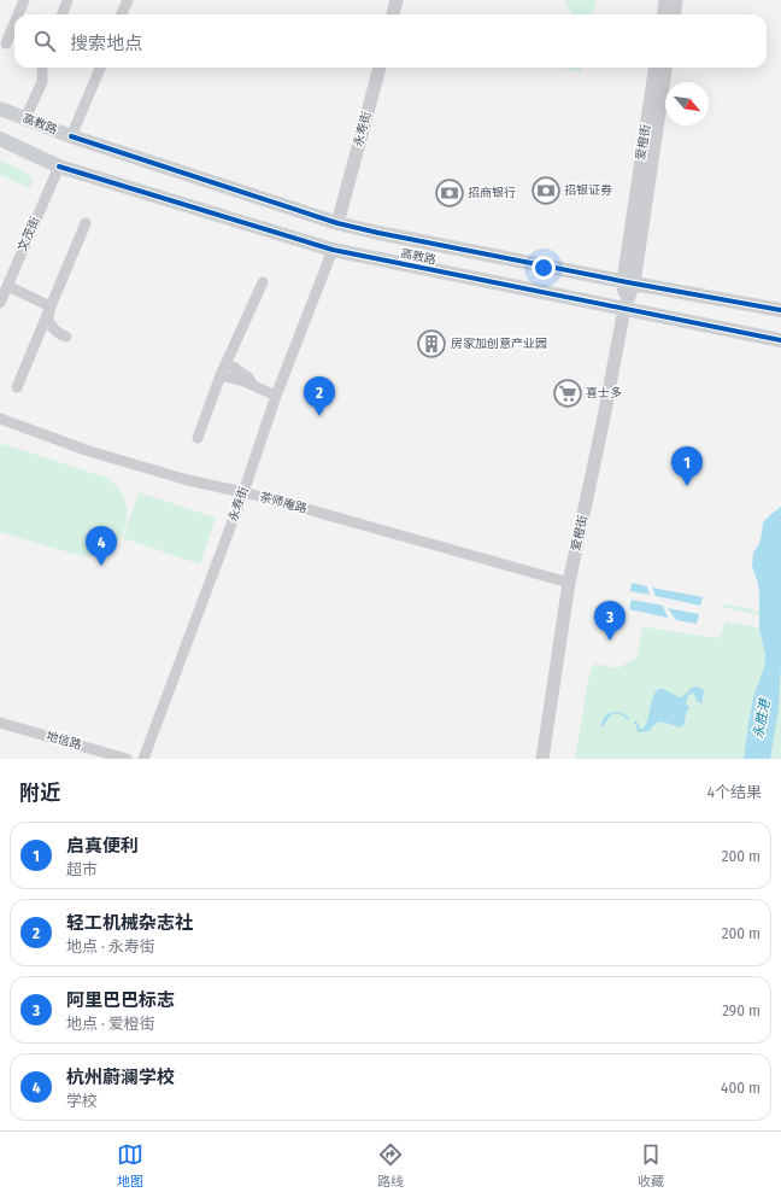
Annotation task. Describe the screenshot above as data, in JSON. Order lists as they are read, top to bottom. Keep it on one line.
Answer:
{"streets":{"main road":["高教路"],"street":["永寿街","爱橙街","文茂街","茶师庵路","地信路"]},"crossings":[["高教路","永寿街"],["高教路","爱橙街"],["高教路","文茂街"],["永寿街","茶师庵路"],["爱橙街","茶师庵路"]],"water":["永胜港"],"places":{"bank":["招银证券","招商银行"],"building":["房家加创意产业园"],"supermarket":["喜士多"]},"north":"bottom right","page":{"search":"搜索地点","pins":["2","1","4","3"],"heading":["附近","4个结果"],"list":[{"mark":"1","name":"启真便利","note":"超市","value":"200 m"},{"mark":"2","name":"轻工机械杂志社","note":"地点 · 永寿街","value":"200 m"},{"mark":"3","name":"阿里巴巴标志","note":"地点 · 爱橙街","value":"290 m"},{"mark":"4","name":"杭州蔚澜学校","note":"学校","value":"400 m"}],"nav":["地图","路线","收藏"]}}
